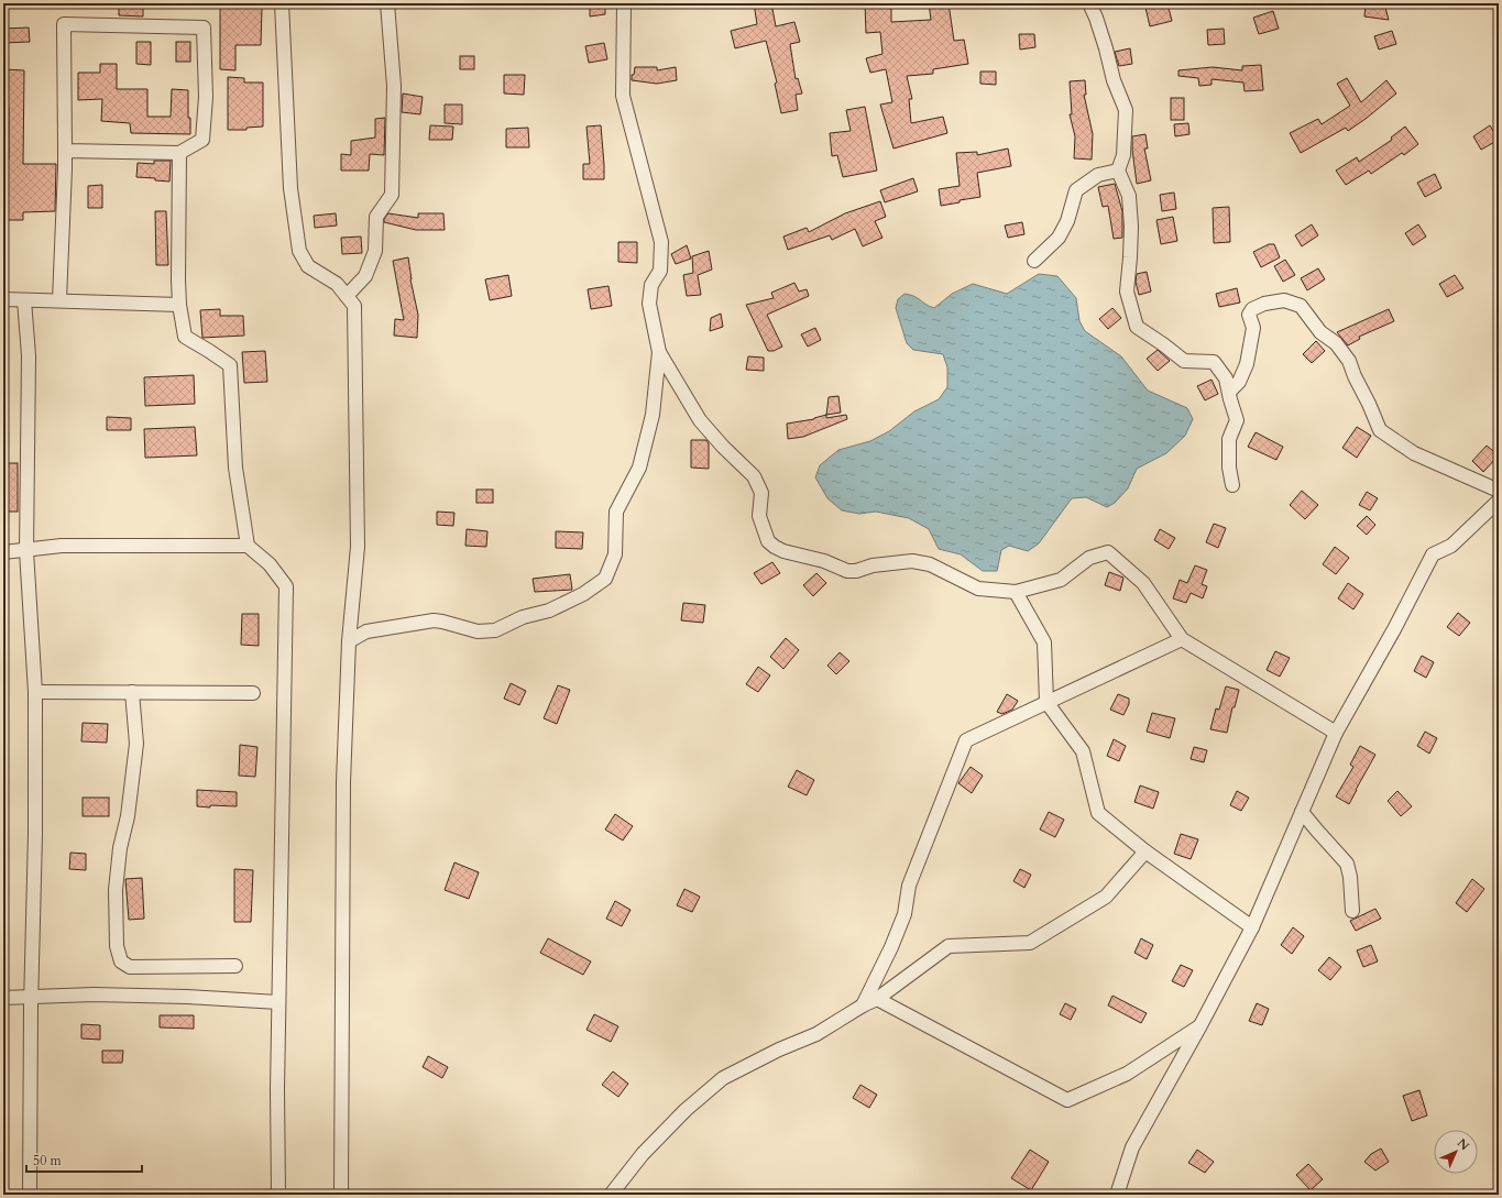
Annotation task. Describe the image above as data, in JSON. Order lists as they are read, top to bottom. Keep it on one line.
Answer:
{"scale_bar":"50 m","north":"top right"}
